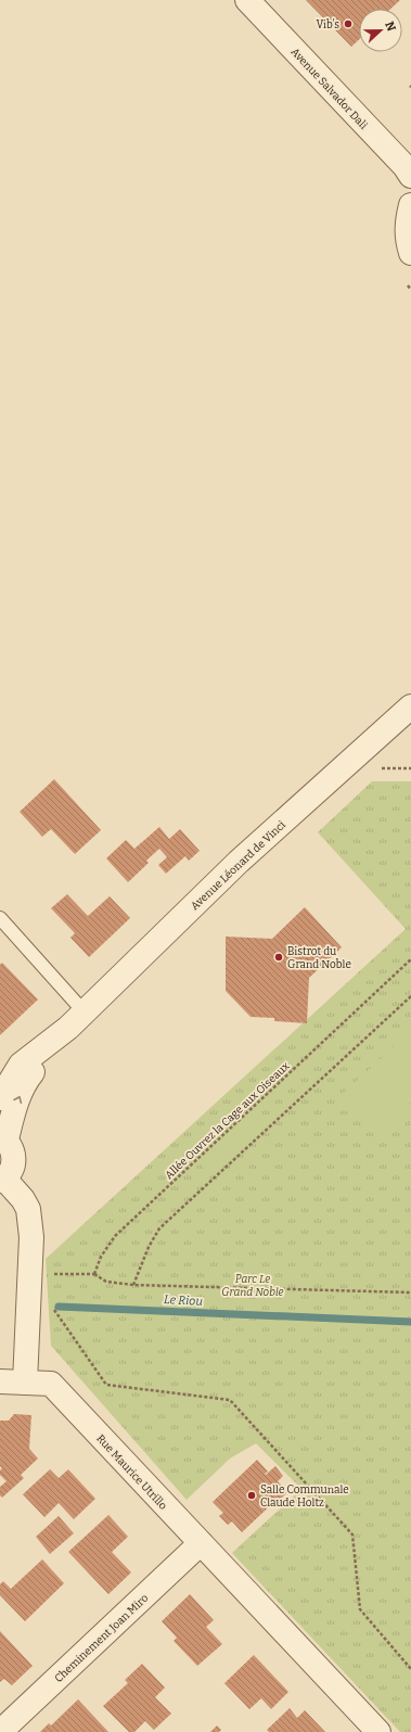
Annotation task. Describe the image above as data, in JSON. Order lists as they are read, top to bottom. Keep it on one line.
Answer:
{"streets":{"street":["Avenue Salvador Dali","Avenue Léonard de Vinci","Rue Maurice Utrillo","Cheminement Joan Miro"],"path":["Allée Ouvrez la Cage aux Oiseaux"]},"crossings":[["Rue Maurice Utrillo","Cheminement Joan Miro"]],"water":["Le Riou"],"parks":["Parc Le Grand Noble"],"places":["Vib's","Bistrot du Grand Noble","Salle Communale Claude Holtz"],"north":"right"}
